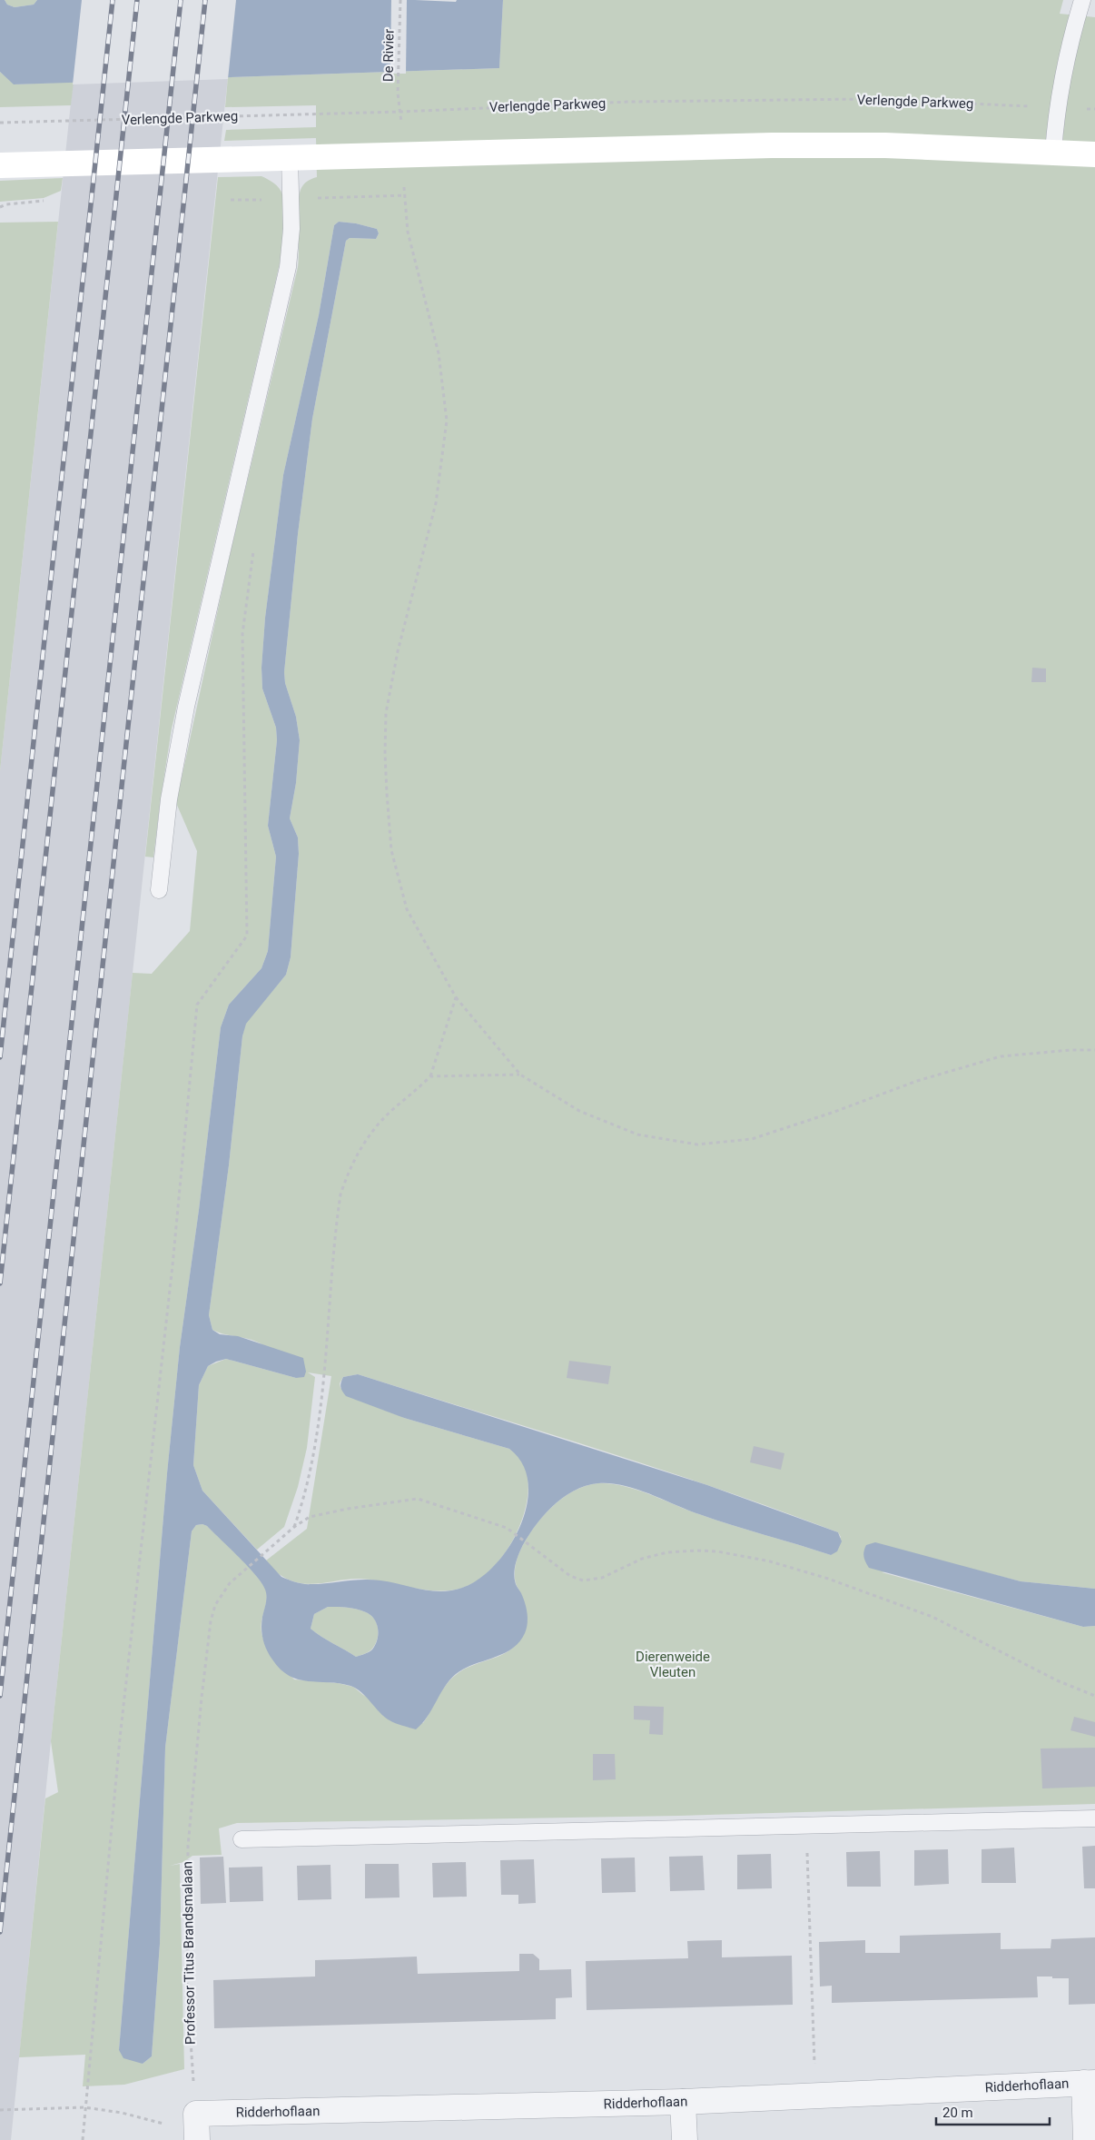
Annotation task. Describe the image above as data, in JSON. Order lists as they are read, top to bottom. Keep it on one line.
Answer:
{"streets":{"street":["Ridderhoflaan"],"path":["De Rivier","Verlengde Parkweg","Professor Titus Brandsmalaan"]},"crossings":[["De Rivier","Verlengde Parkweg"],["Professor Titus Brandsmalaan","Ridderhoflaan"]],"parks":["Dierenweide Vleuten"],"scale_bar":"20 m"}
